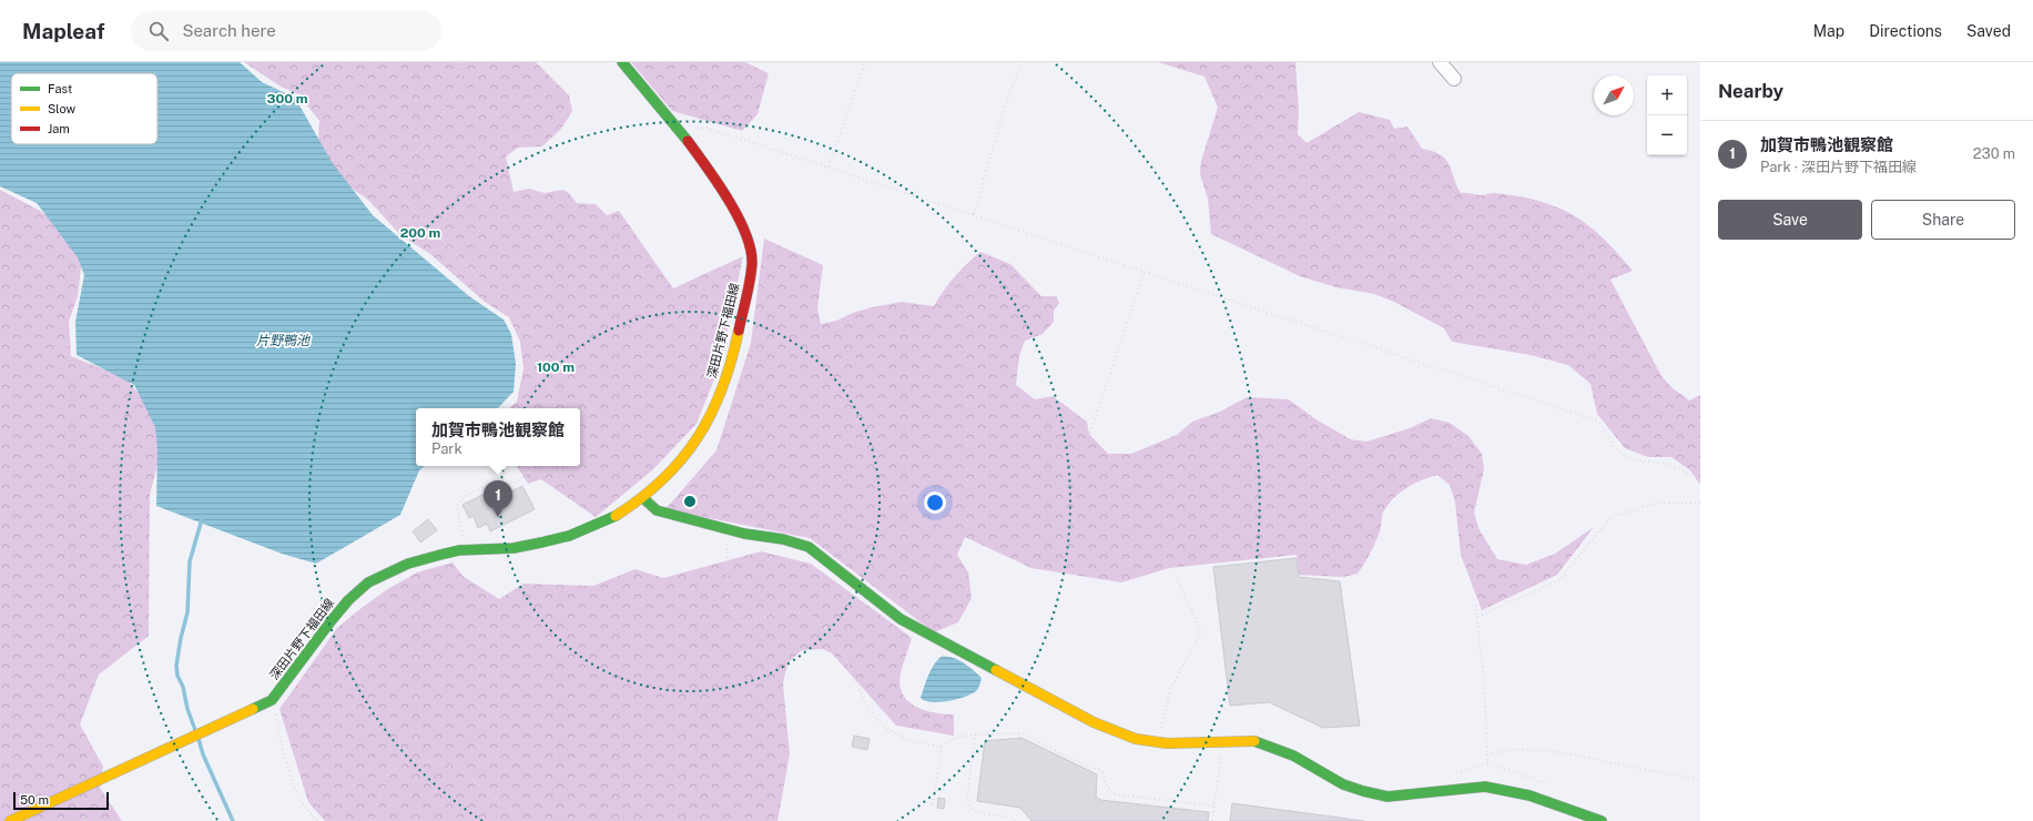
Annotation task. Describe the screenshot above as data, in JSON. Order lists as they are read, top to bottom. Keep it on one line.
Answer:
{"streets":{"main road":["深田片野下福田線"]},"water":["片野鴨池"],"legend":["Fast","Slow","Jam"],"scale_bar":"50 m","north":"top right","page":{"header":"Mapleaf","search":"Search here","nav":["Map","Directions","Saved"],"heading":"Nearby","map_buttons":["+","−"],"list":[{"mark":"1","name":"加賀市鴨池観察館","note":"Park · 深田片野下福田線","value":"230 m"}],"buttons":["Save","Share"],"popup":["加賀市鴨池観察館","Park"],"pins":"1","scale":"50 m"},"rings":["300 m","200 m","100 m"]}
